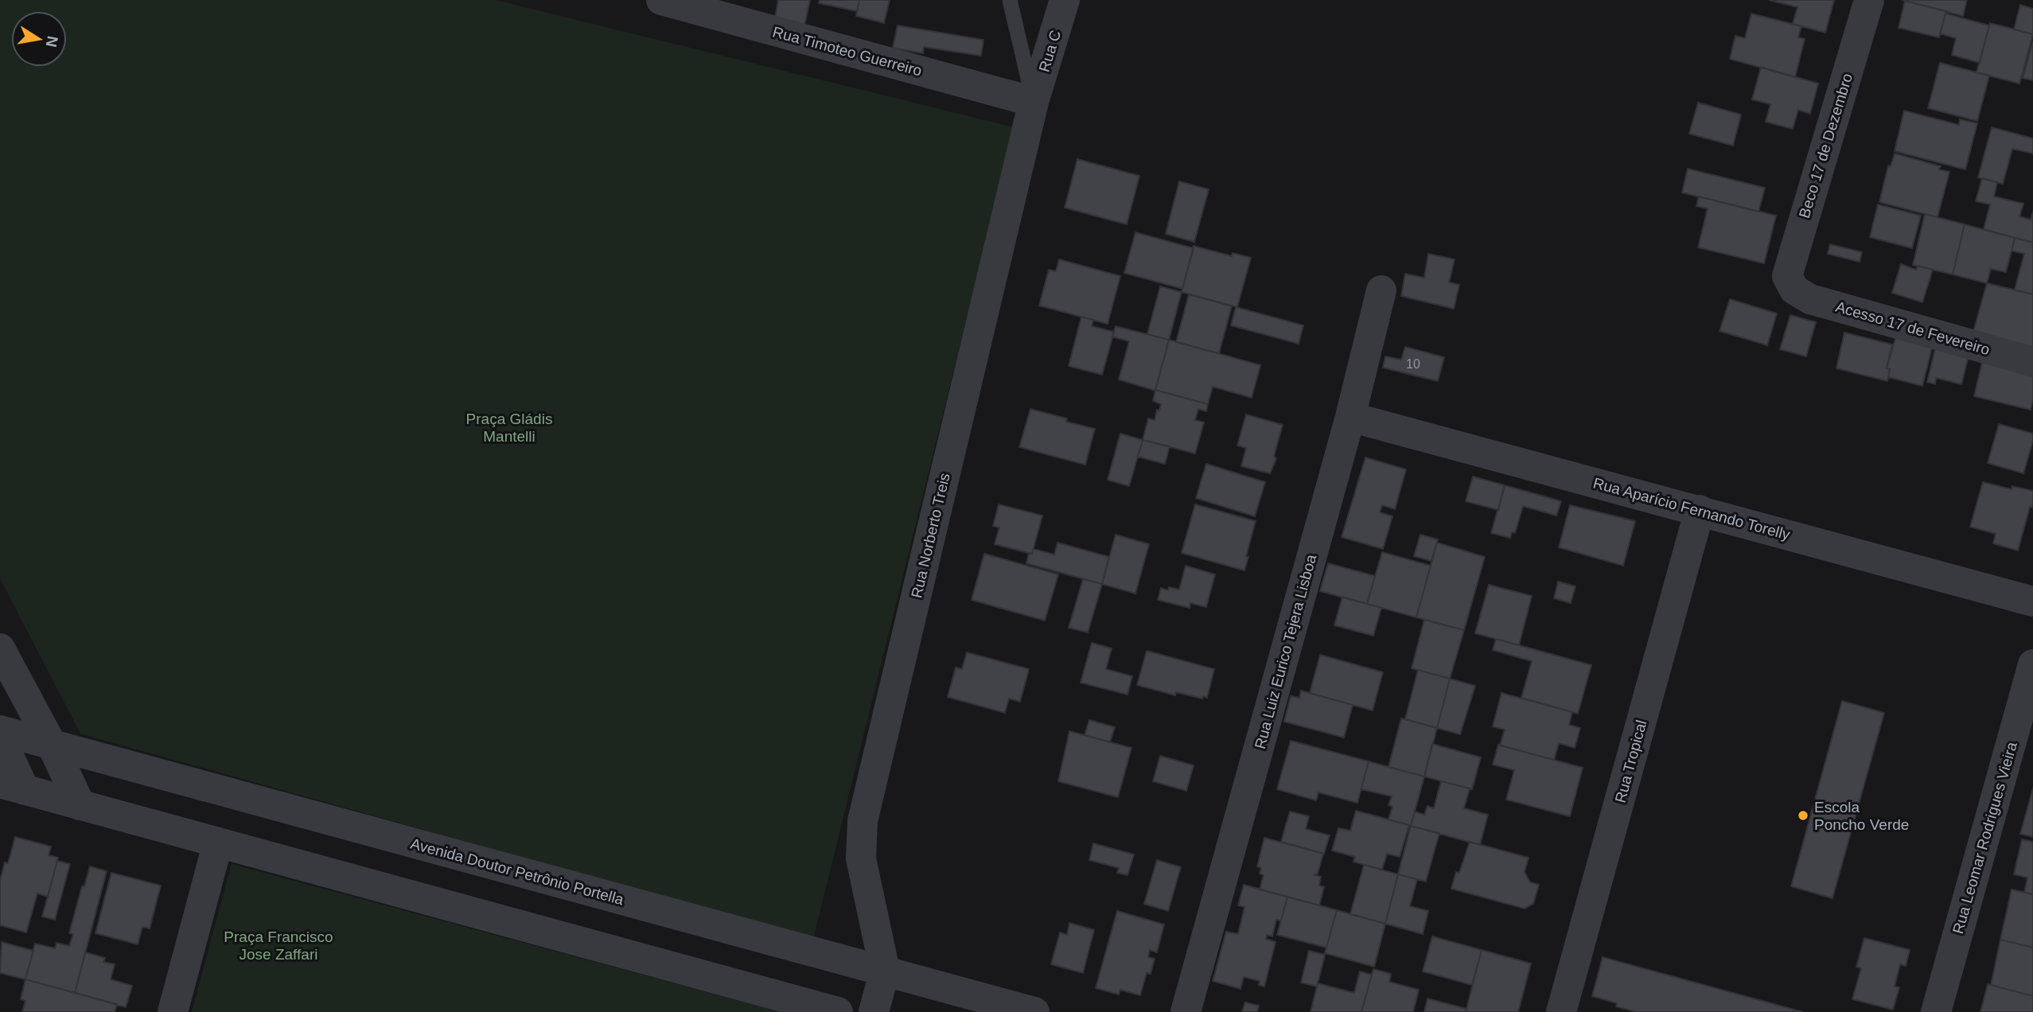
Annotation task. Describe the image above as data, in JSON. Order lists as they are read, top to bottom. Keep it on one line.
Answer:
{"streets":{"street":["Rua Timoteo Guerreiro","Rua C","Beco 17 de Dezembro","Acesso 17 de Fevereiro","Rua Aparício Fernando Torelly","Rua Norberto Treis","Rua Luiz Eurico Tejera Lisboa","Rua Tropical","Rua Leomar Rodrigues Vieira","Avenida Doutor Petrônio Portella"]},"crossings":[["Rua Timoteo Guerreiro","Rua C"],["Rua Timoteo Guerreiro","Rua Norberto Treis"],["Rua C","Rua Norberto Treis"],["Beco 17 de Dezembro","Acesso 17 de Fevereiro"],["Rua Aparício Fernando Torelly","Rua Luiz Eurico Tejera Lisboa"],["Rua Aparício Fernando Torelly","Rua Tropical"],["Rua Norberto Treis","Avenida Doutor Petrônio Portella"]],"parks":["Praça Gládis Mantelli","Praça Francisco Jose Zaffari"],"places":["Escola Poncho Verde"],"house_numbers":["10"],"north":"right"}
